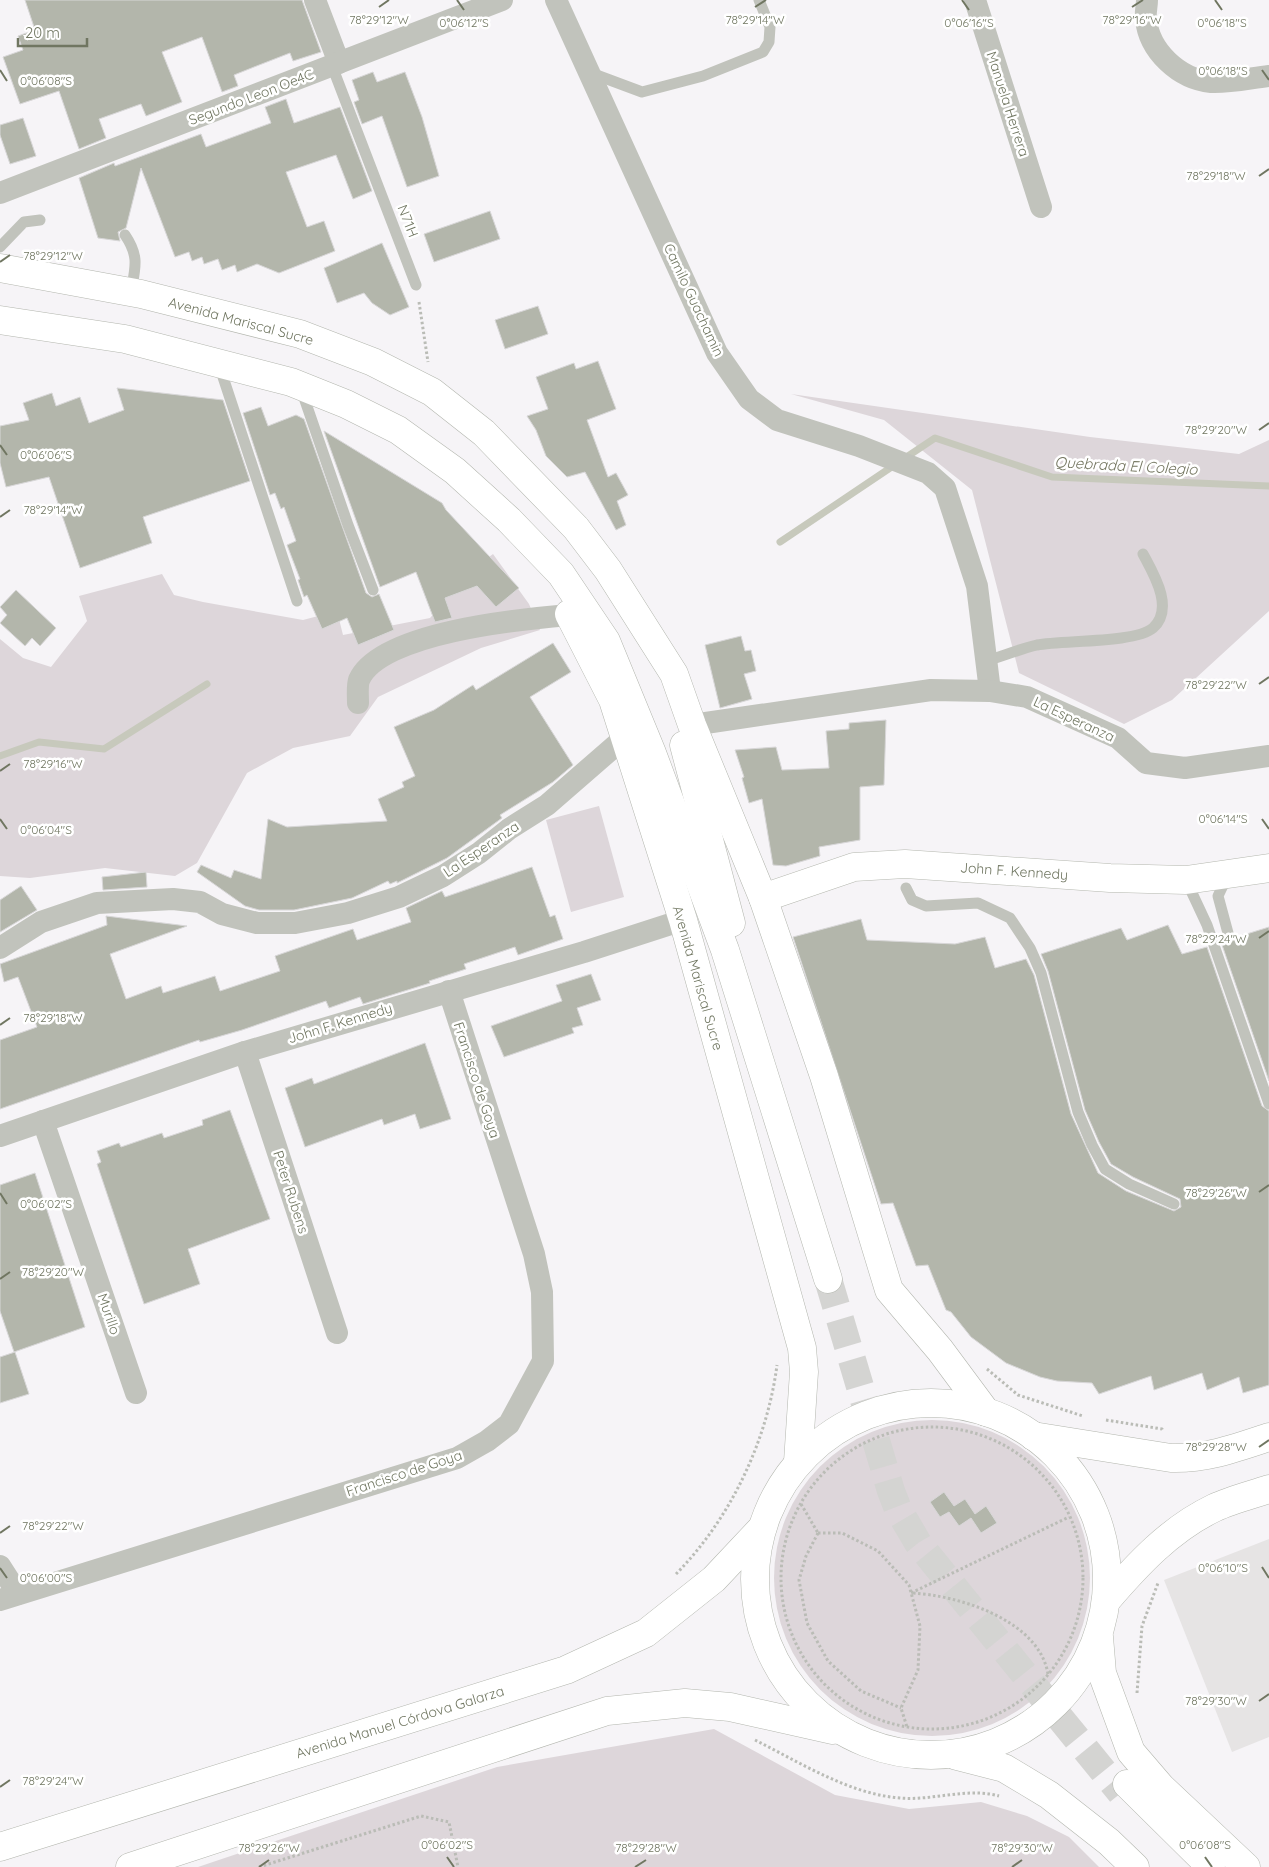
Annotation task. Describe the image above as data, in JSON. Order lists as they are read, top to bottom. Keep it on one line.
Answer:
{"streets":{"main road":["Avenida Mariscal Sucre","John F. Kennedy","Avenida Manuel Córdova Galarza"],"street":["Segundo Leon Oe4C","Manuela Herrera","Camilo Guachamin","La Esperanza","Francisco de Goya","Peter Rubens","Murillo"],"lane":["N71H"]},"crossings":[["Segundo Leon Oe4C","N71H"],["Camilo Guachamin","La Esperanza"],["Avenida Mariscal Sucre","La Esperanza"],["Avenida Mariscal Sucre","John F. Kennedy"],["John F. Kennedy","Francisco de Goya"],["John F. Kennedy","Peter Rubens"],["John F. Kennedy","Murillo"]],"water":["Quebrada El Colegio"],"scale_bar":"20 m","coordinates":["78°29'12\"W","78°29'14\"W","78°29'16\"W","0°06'18\"S","0°06'12\"S","0°06'16\"S","0°06'08\"S","78°29'18\"W","78°29'20\"W","0°06'06\"S","78°29'22\"W","0°06'14\"S","0°06'04\"S","78°29'24\"W","78°29'26\"W","0°06'02\"S","78°29'28\"W","0°06'10\"S","0°06'00\"S","78°29'30\"W"]}
